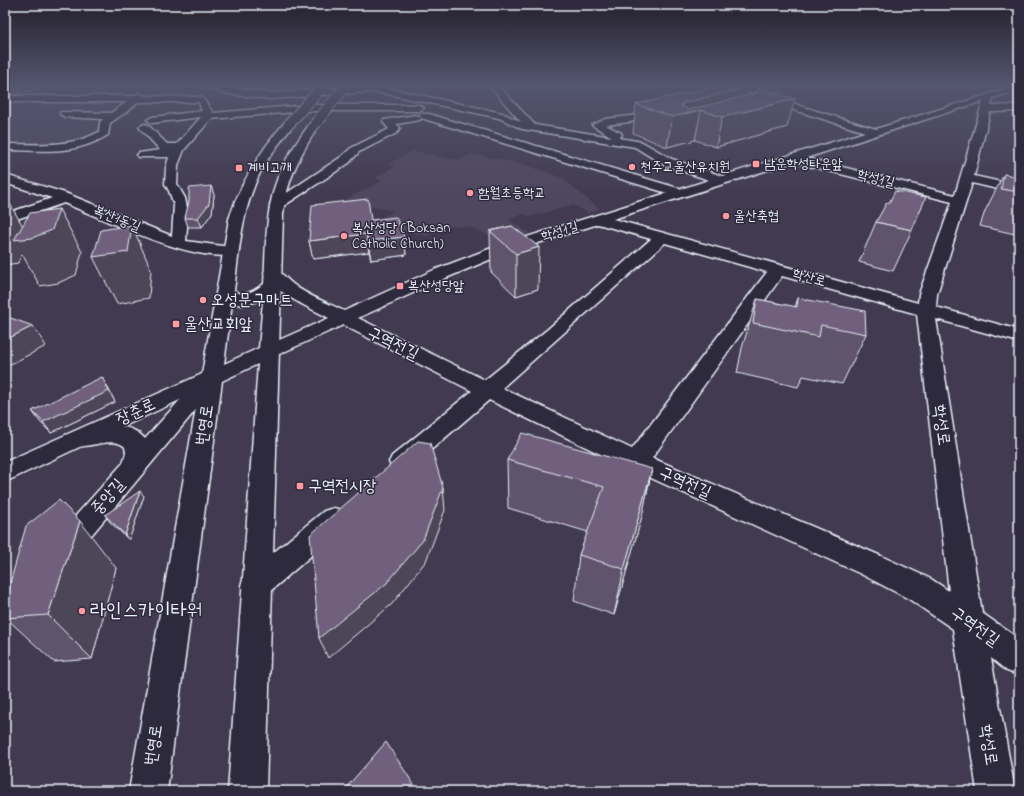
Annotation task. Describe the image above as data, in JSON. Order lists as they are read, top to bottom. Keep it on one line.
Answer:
{"streets":{"street":["학성1길","복산1동길","학산로","구역전길","장춘로","번영로","학성로","중앙길"]},"crossings":[["학성1길","학산로"],["학성1길","구역전길"],["학성1길","장춘로"],["학성1길","학성로"],["복산1동길","번영로"],["학산로","학성로"],["구역전길","학성로"],["장춘로","번영로"],["장춘로","중앙길"],["번영로","중앙길"]],"places":{"transit":["남운학성타운앞","계비고개","복산성당앞","울산교회앞","구역전시장"],"other":["천주교울산유치원","함월초등학교","울산축협","복산성당 (Boksan Catholic Church)","오성문구마트","라인스카이타워"]}}
